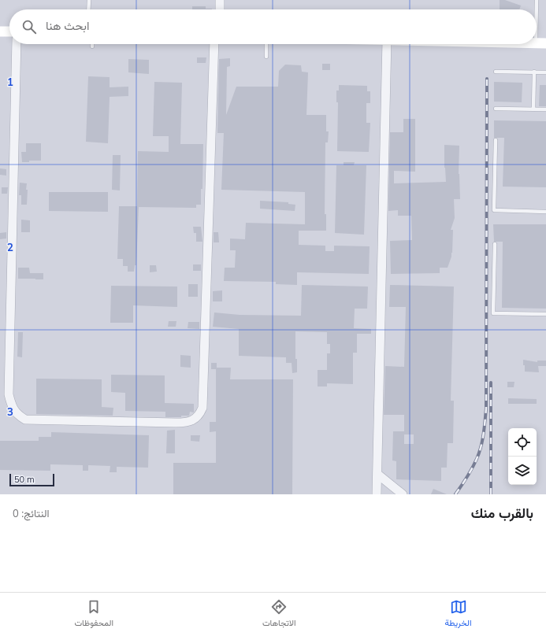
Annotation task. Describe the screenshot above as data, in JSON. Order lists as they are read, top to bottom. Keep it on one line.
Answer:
{"scale_bar":"50 m","page":{"search":"ابحث هنا","scale":"50 m","heading":["بالقرب منك","النتائج: 0"],"nav":["الخريطة","الاتجاهات","المحفوظات"]},"grid":{"rows":["1","2","3"]}}
